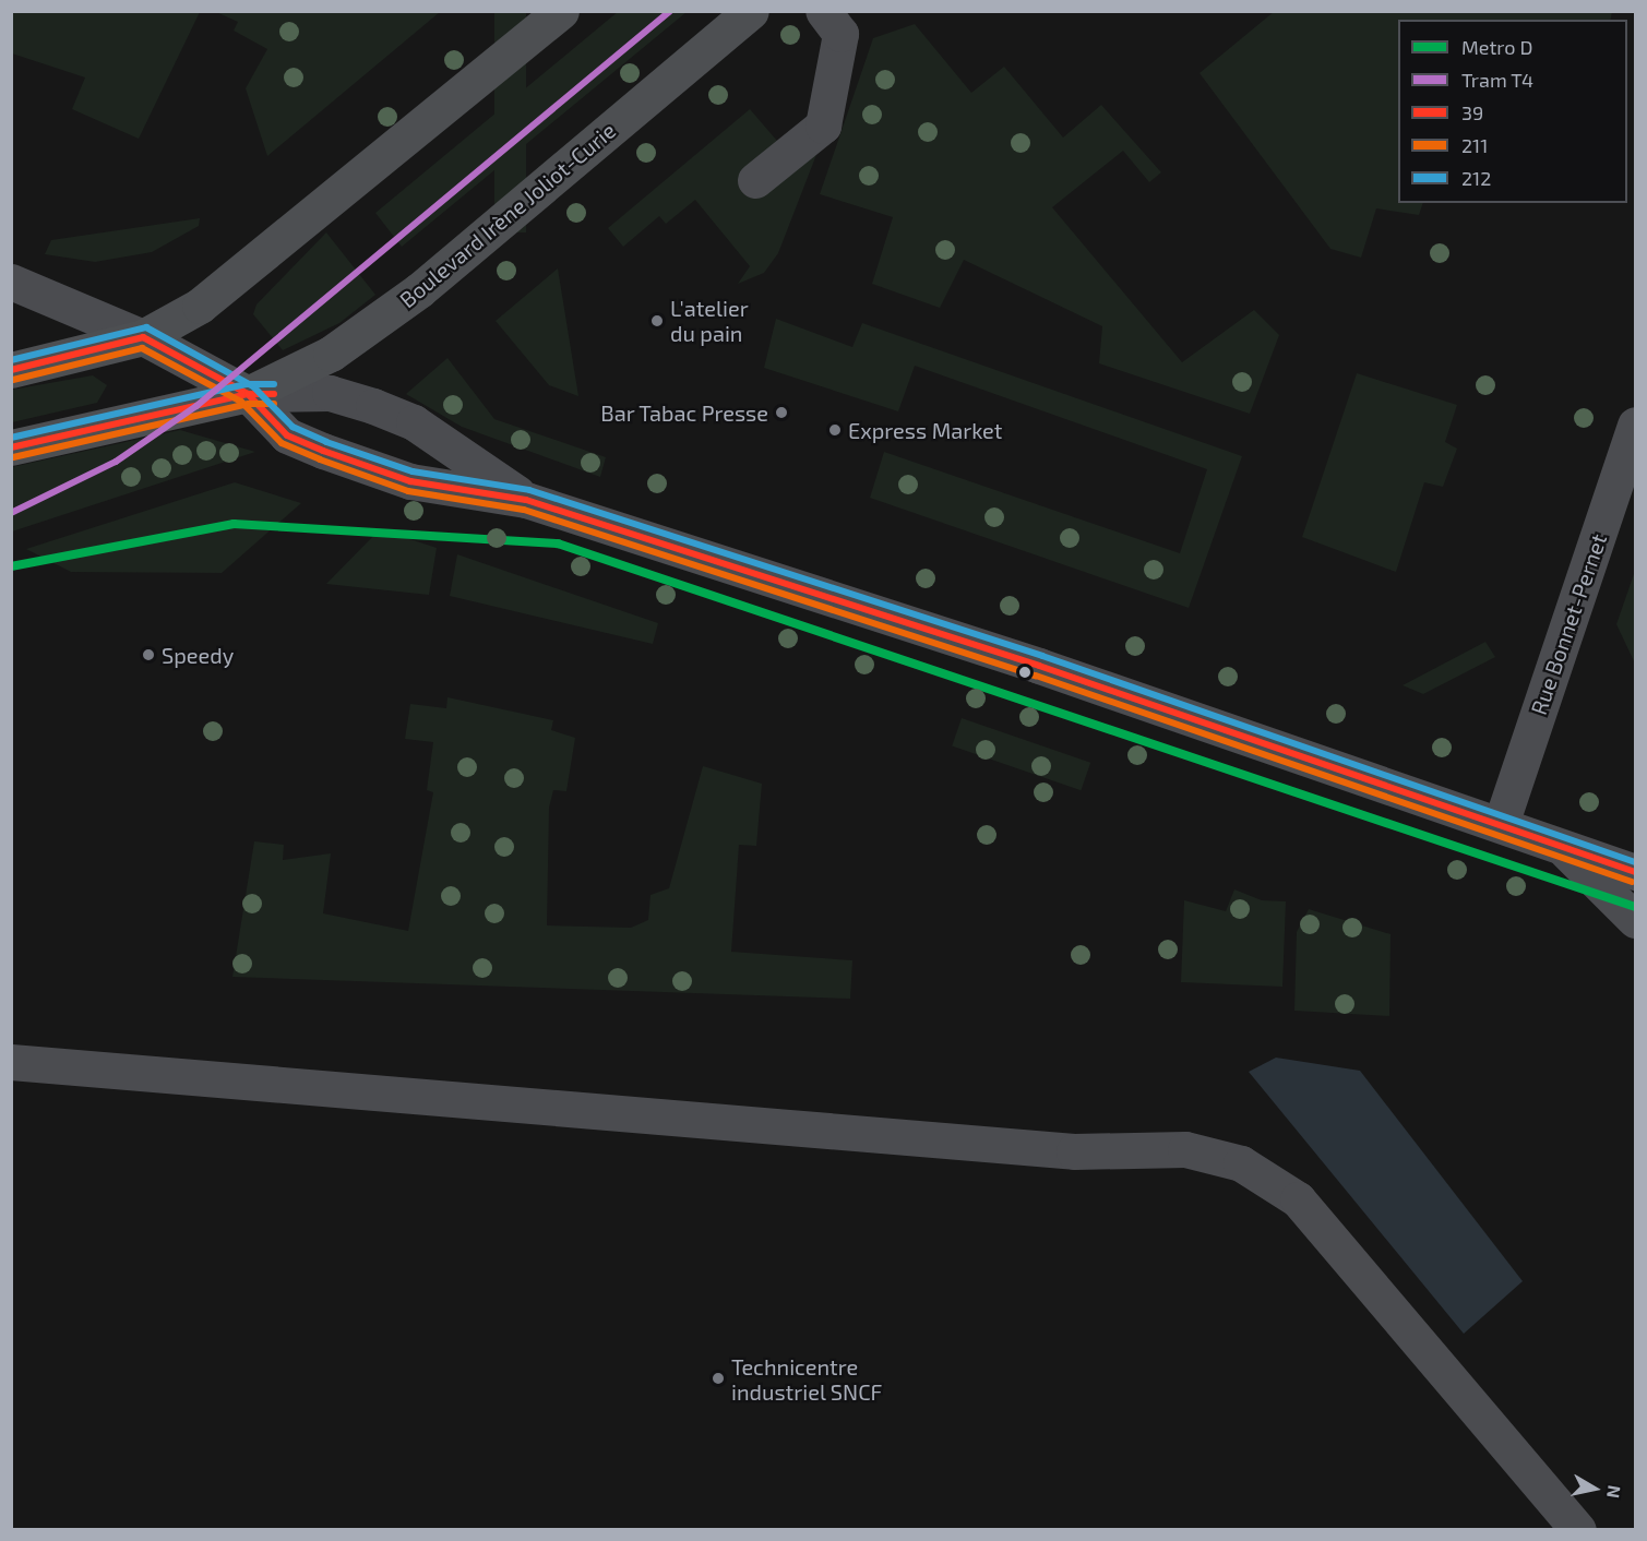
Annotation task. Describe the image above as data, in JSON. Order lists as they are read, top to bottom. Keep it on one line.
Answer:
{"streets":{"main road":["Boulevard Irène Joliot-Curie"],"street":["Rue Bonnet-Pernet"]},"places":["L'atelier du pain","Bar Tabac Presse","Express Market","Speedy","Technicentre industriel SNCF"],"lines":["tram line T4","transit line 212","transit line 39","transit line 211","metro line D"],"legend":["Metro D","Tram T4","39","211","212"],"north":"right"}
